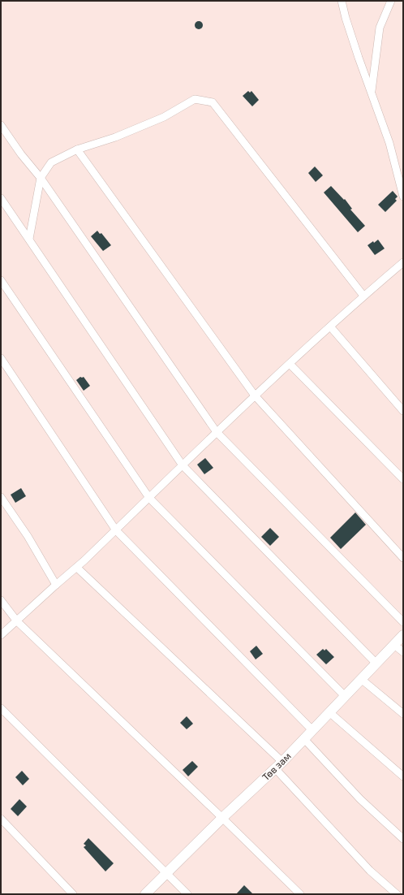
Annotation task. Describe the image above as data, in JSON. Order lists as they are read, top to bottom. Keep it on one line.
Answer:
{"streets":{"street":["Төв зам"]}}
